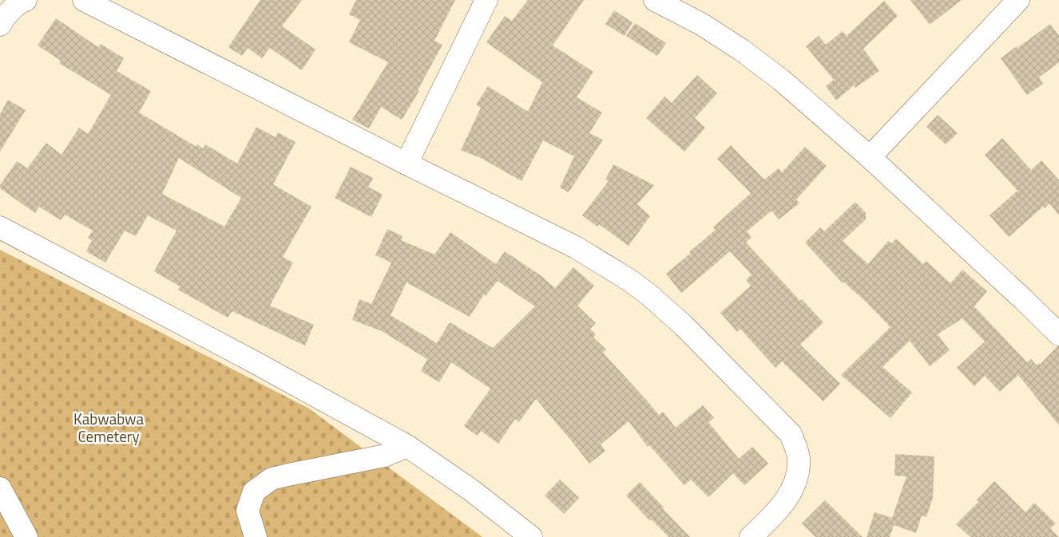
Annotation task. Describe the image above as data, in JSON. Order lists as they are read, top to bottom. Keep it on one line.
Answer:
{"parks":["Kabwabwa Cemetery"]}
